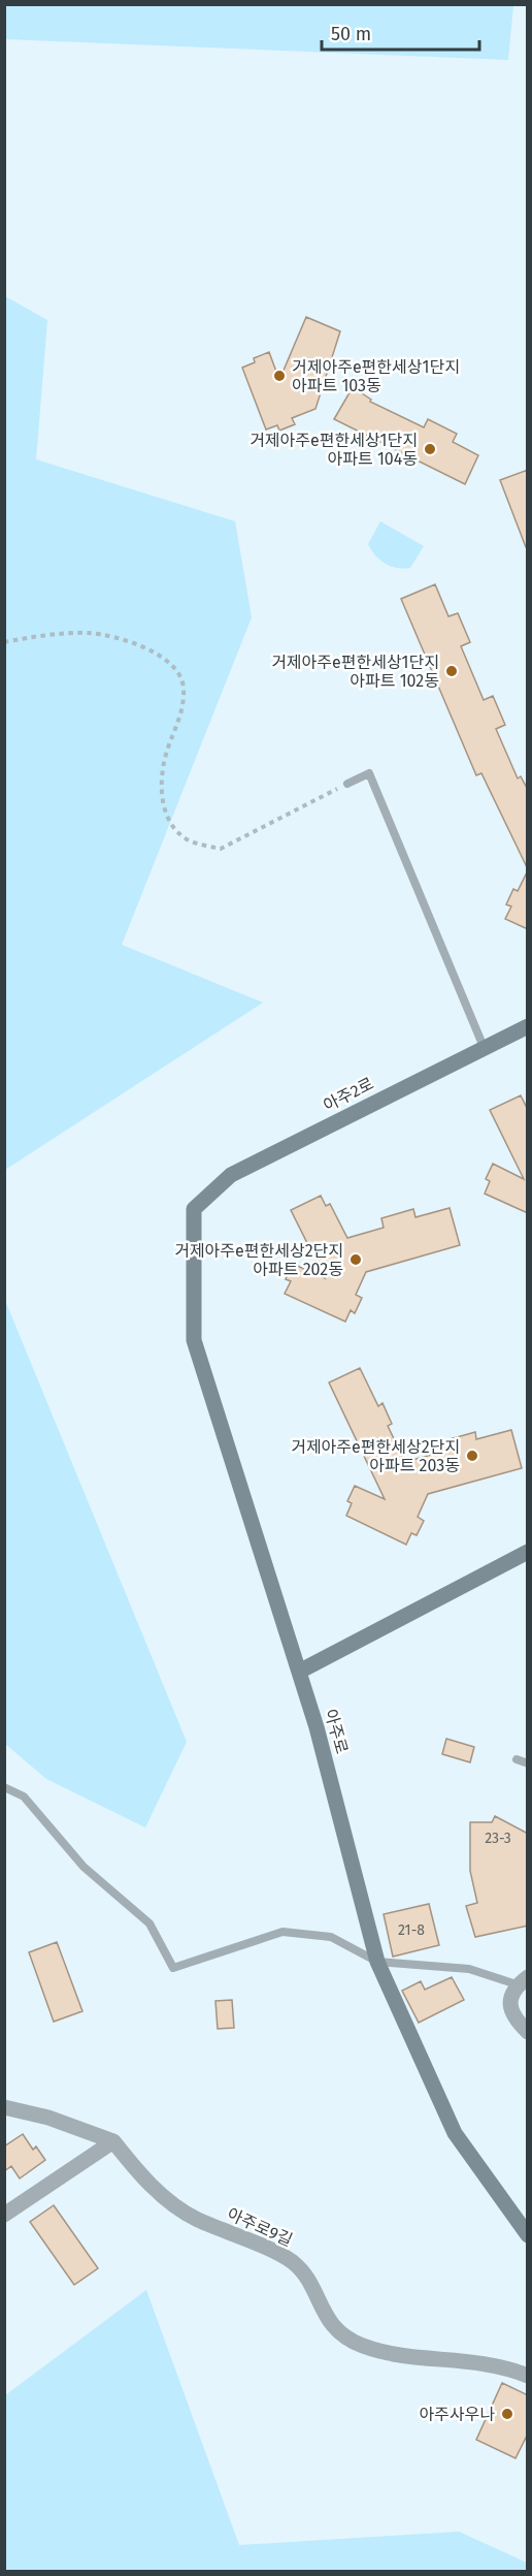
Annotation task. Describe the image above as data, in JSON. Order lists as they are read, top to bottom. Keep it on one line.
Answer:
{"streets":{"street":["아주2로","아주로","아주로9길"]},"crossings":[["아주2로","아주로"]],"places":["거제아주e편한세상1단지 아파트 103동","거제아주e편한세상1단지 아파트 104동","거제아주e편한세상1단지 아파트 102동","거제아주e편한세상2단지 아파트 202동","거제아주e편한세상2단지 아파트 203동","아주사우나"],"house_numbers":["23-3","21-8"],"scale_bar":"50 m"}
